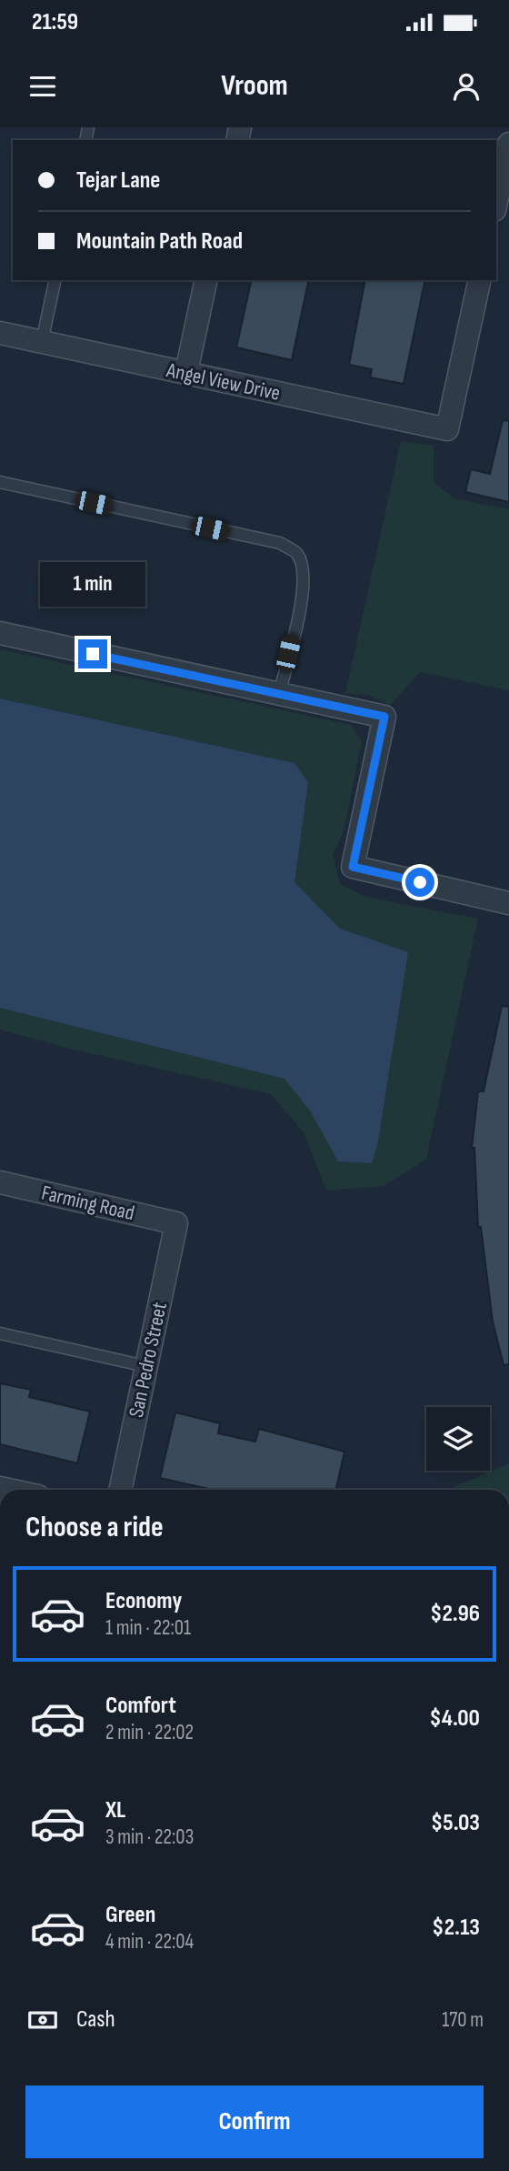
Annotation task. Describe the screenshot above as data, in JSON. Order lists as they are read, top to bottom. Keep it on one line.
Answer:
{"streets":{"street":["Angel View Drive","Farming Road","San Pedro Street"]},"crossings":[["Farming Road","San Pedro Street"]],"page":{"status":"21:59","header":"Vroom","banner":["Tejar Lane","Mountain Path Road"],"bubble":"1 min","heading":"Choose a ride","list":[{"name":"Economy","note":"1 min · 22:01","value":"$2.96"},{"name":"Comfort","note":"2 min · 22:02","value":"$4.00"},{"name":"XL","note":"3 min · 22:03","value":"$5.03"},{"name":"Green","note":"4 min · 22:04","value":"$2.13"}],"pay":["Cash","170 m"],"buttons":"Confirm"}}
